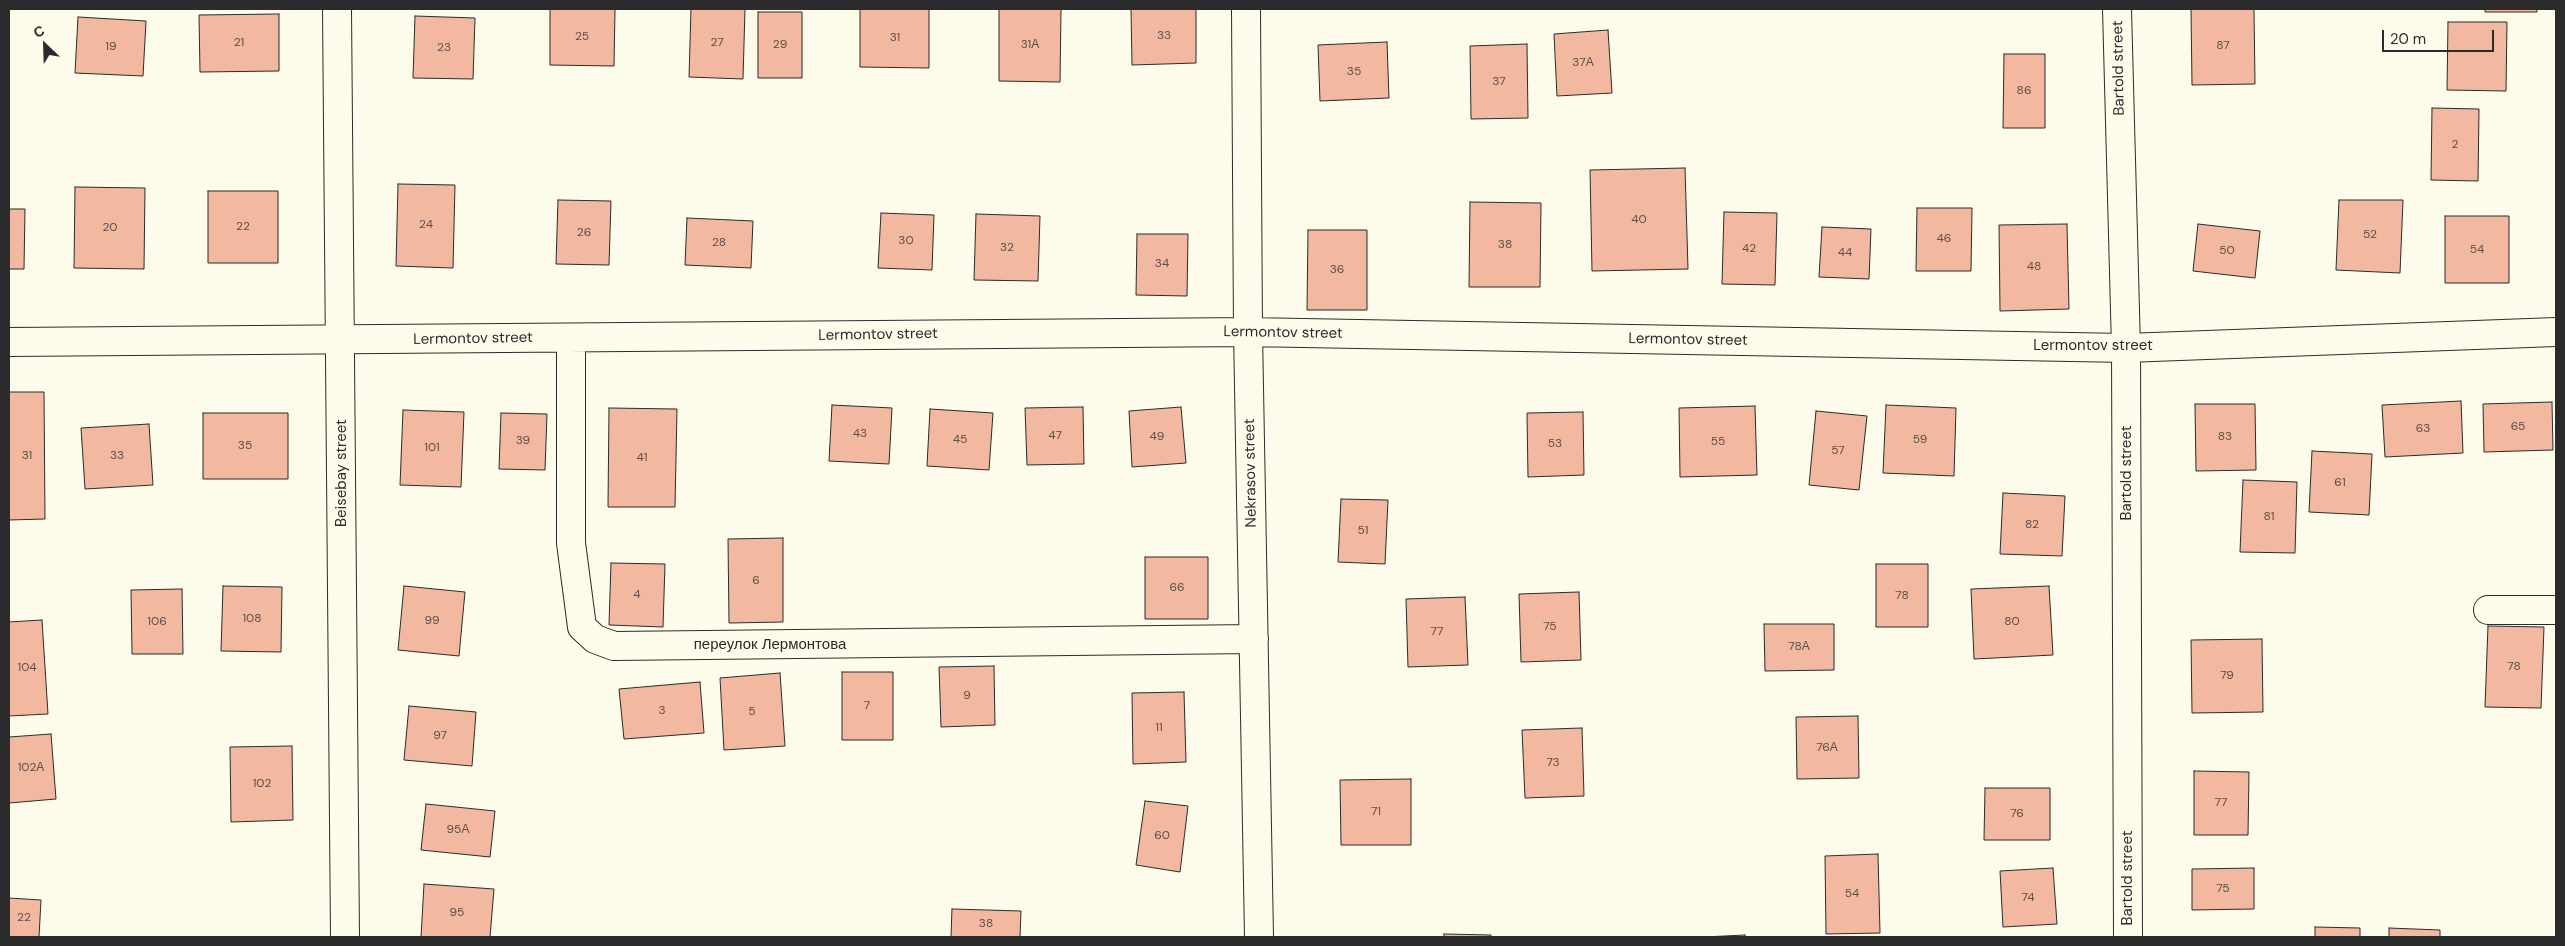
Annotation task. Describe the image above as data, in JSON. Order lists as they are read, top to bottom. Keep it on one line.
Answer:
{"streets":{"street":["Bartold street","Lermontov street","Beisebay street","Nekrasov street","переулок Лермонтова"]},"crossings":[["Bartold street","Lermontov street"],["Lermontov street","Beisebay street"],["Lermontov street","Nekrasov street"],["Lermontov street","переулок Лермонтова"],["Nekrasov street","переулок Лермонтова"]],"house_numbers":["33","25","31","21","27","29","31А","87","19","23","37А","35","37","86","2","40","24","22","20","26","52","46","30","28","38","32","42","54","50","44","34","48","36","65","63","43","47","49","83","45","59","39","55","53","35","101","57","31","33","41","61","81","82","51","6","66","4","78","108","99","106","80","75","77","78А","78","104","79","9","7","3","5","11","97","76А","73","102А","102","77","71","76","95А","60","75","54","74","95","22","38"],"scale_bar":"20 m","north":"top left"}
